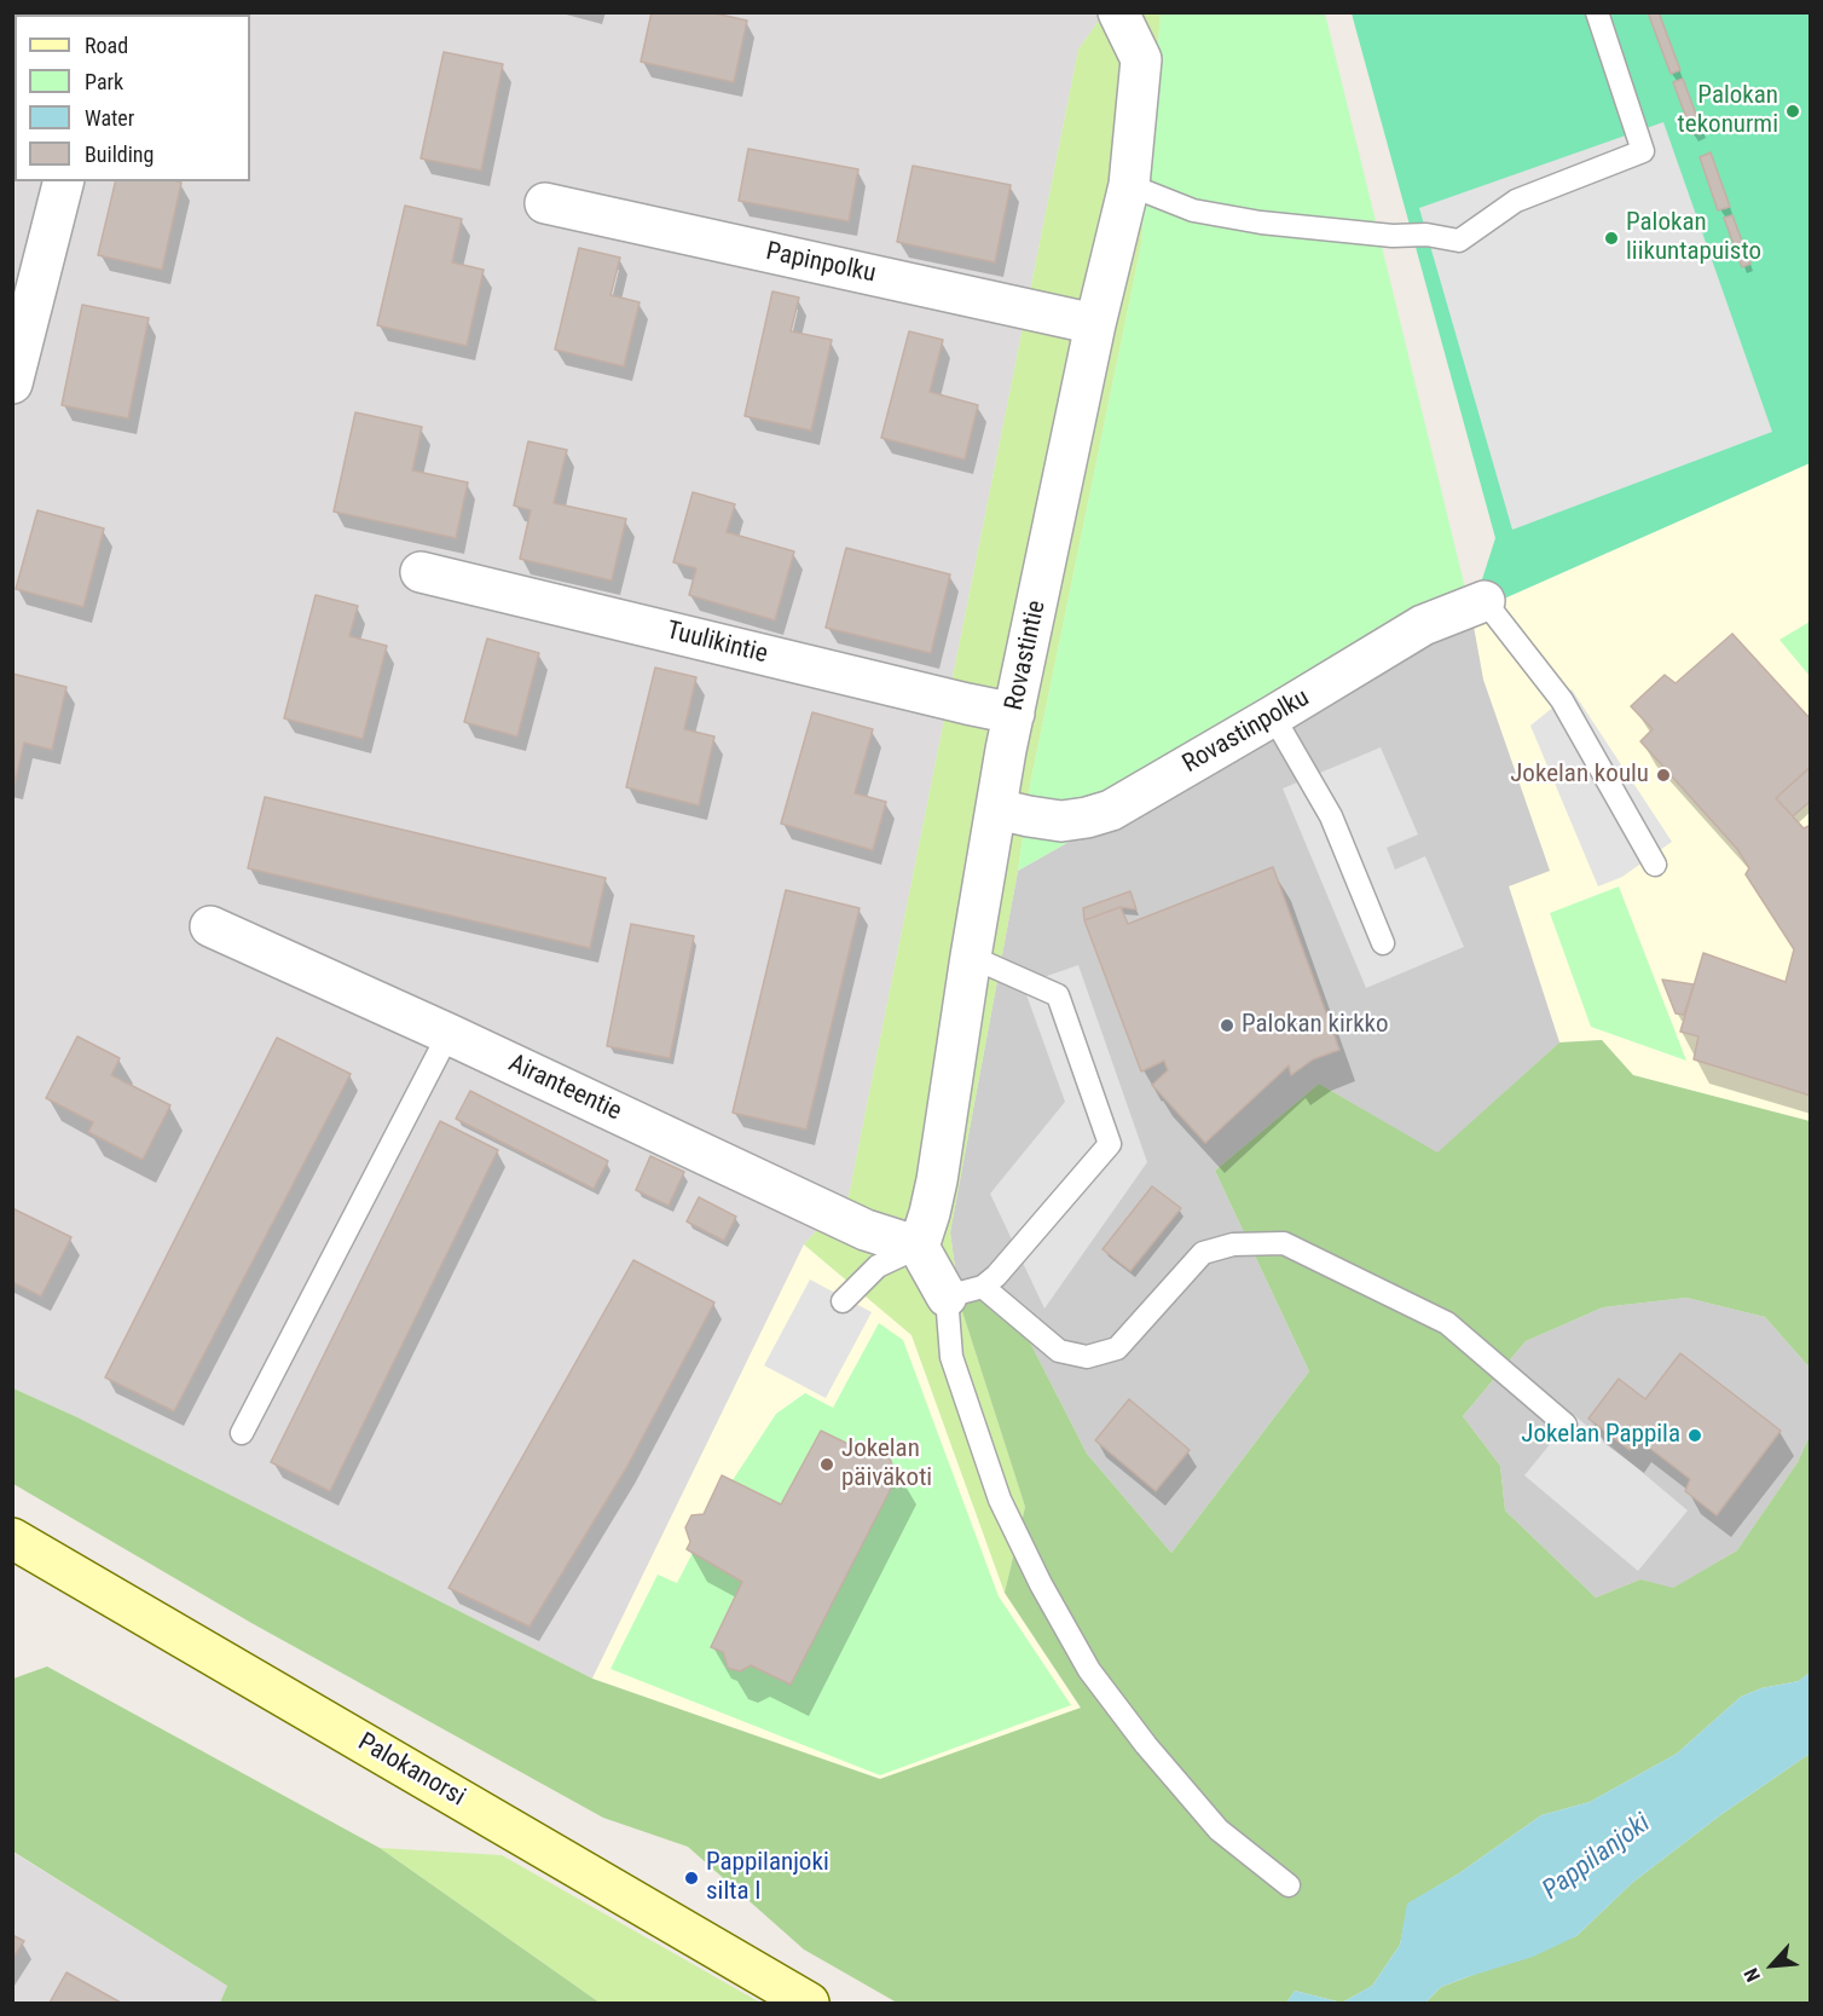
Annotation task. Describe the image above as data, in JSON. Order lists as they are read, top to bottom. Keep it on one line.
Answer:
{"streets":{"main road":["Palokanorsi"],"street":["Papinpolku","Tuulikintie","Rovastintie","Rovastinpolku","Airanteentie"]},"crossings":[["Papinpolku","Rovastintie"],["Tuulikintie","Rovastintie"],["Rovastintie","Rovastinpolku"],["Rovastintie","Airanteentie"]],"water":["Pappilanjoki"],"places":["Palokan tekonurmi","Palokan liikuntapuisto","Jokelan koulu","Palokan kirkko","Jokelan Pappila","Jokelan päiväkoti","Pappilanjoki silta I"],"legend":["Road","Park","Water","Building"],"north":"bottom left"}
